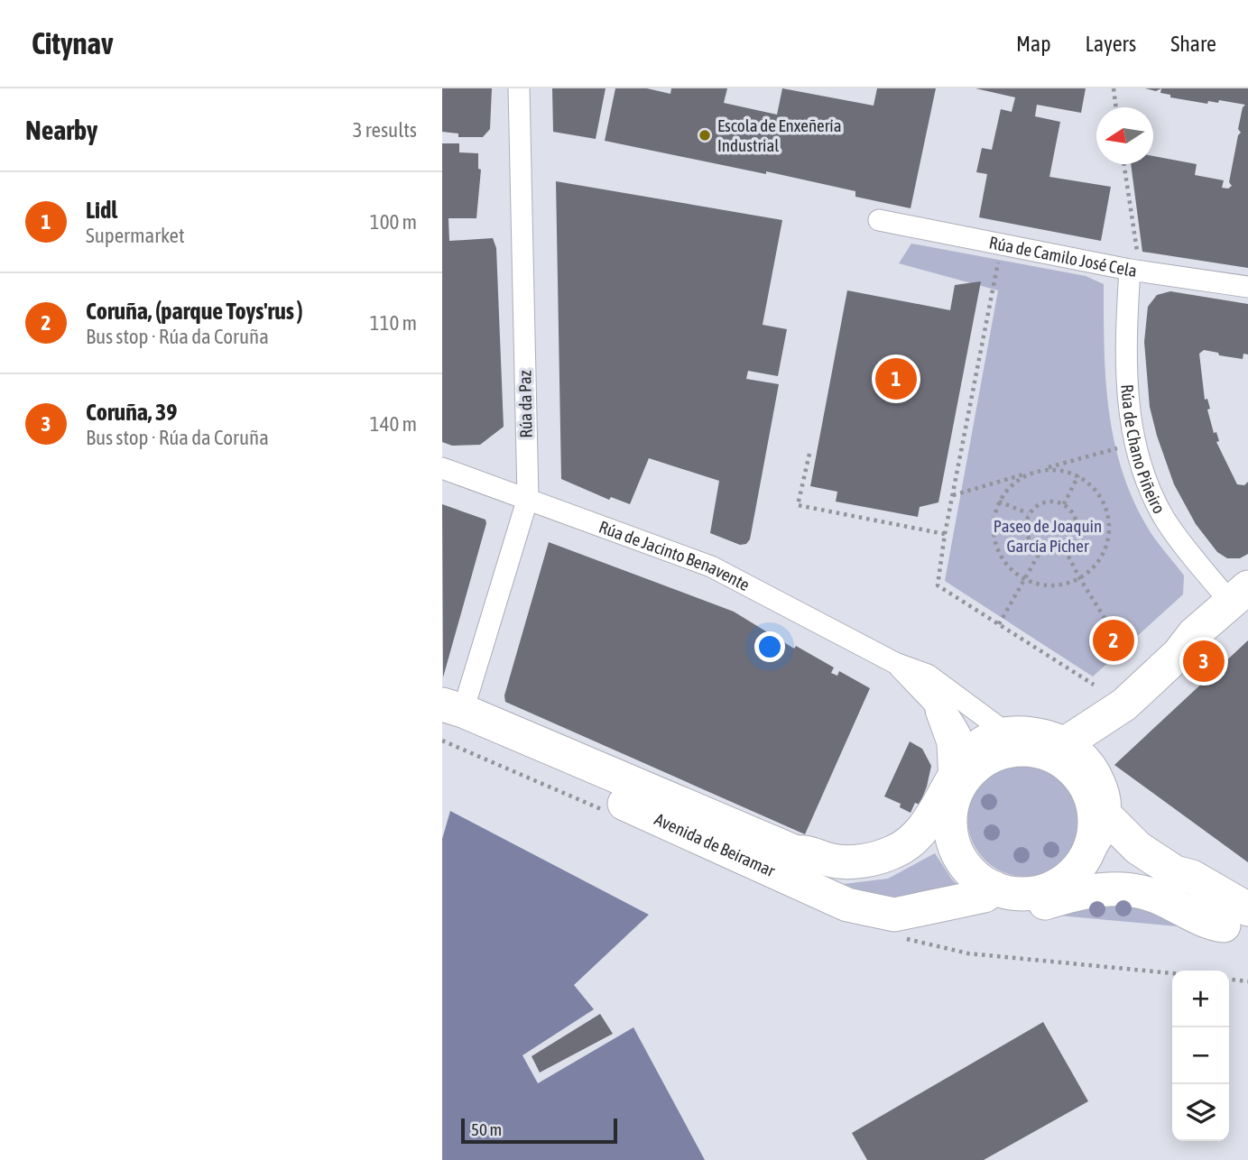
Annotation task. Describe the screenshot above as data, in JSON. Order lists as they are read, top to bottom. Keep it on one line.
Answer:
{"streets":{"main road":["Avenida de Beiramar"],"street":["Rúa de Camilo José Cela","Rúa da Paz","Rúa de Chano Piñeiro","Rúa de Jacinto Benavente"]},"crossings":[["Rúa de Camilo José Cela","Rúa de Chano Piñeiro"],["Rúa da Paz","Rúa de Jacinto Benavente"],["Rúa da Paz","Avenida de Beiramar"],["Rúa de Jacinto Benavente","Avenida de Beiramar"]],"parks":["Paseo de Joaquin García Picher"],"places":["Escola de Enxeñería Industrial"],"scale_bar":"50 m","north":"left","page":{"header":"Citynav","nav":["Map","Layers","Share"],"heading":["Nearby","3 results"],"list":[{"mark":"1","name":"Lidl","note":"Supermarket","value":"100 m"},{"mark":"2","name":"Coruña, (parque Toys'rus )","note":"Bus stop · Rúa da Coruña","value":"110 m"},{"mark":"3","name":"Coruña, 39","note":"Bus stop · Rúa da Coruña","value":"140 m"}],"pins":["1","2","3"],"map_buttons":["+","−"],"scale":"50 m"}}
